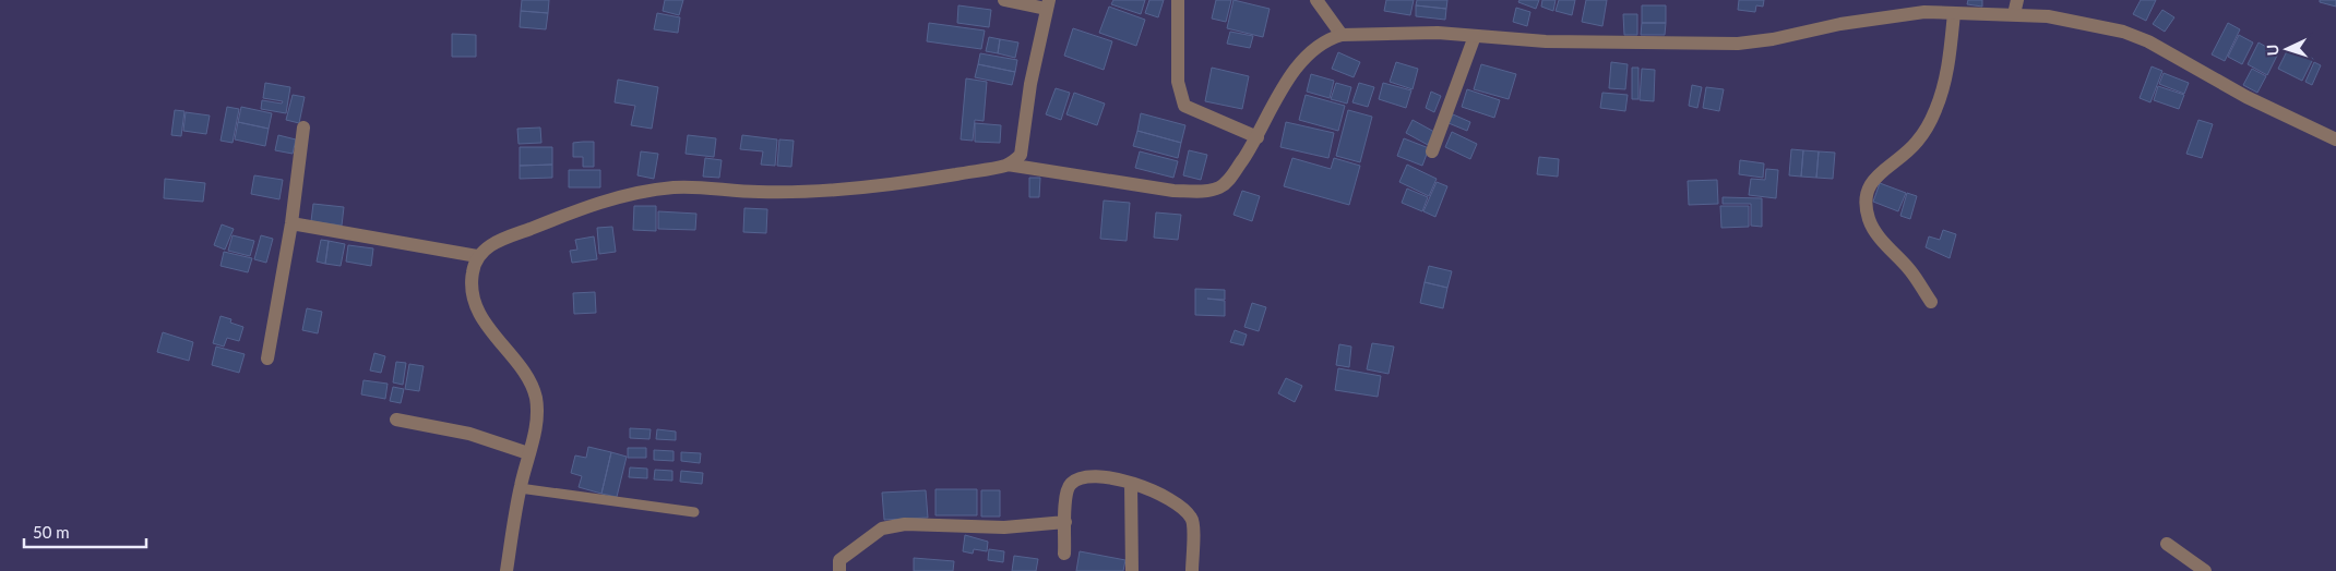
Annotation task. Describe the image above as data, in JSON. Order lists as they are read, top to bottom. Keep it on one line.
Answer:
{"scale_bar":"50 m","north":"left"}
